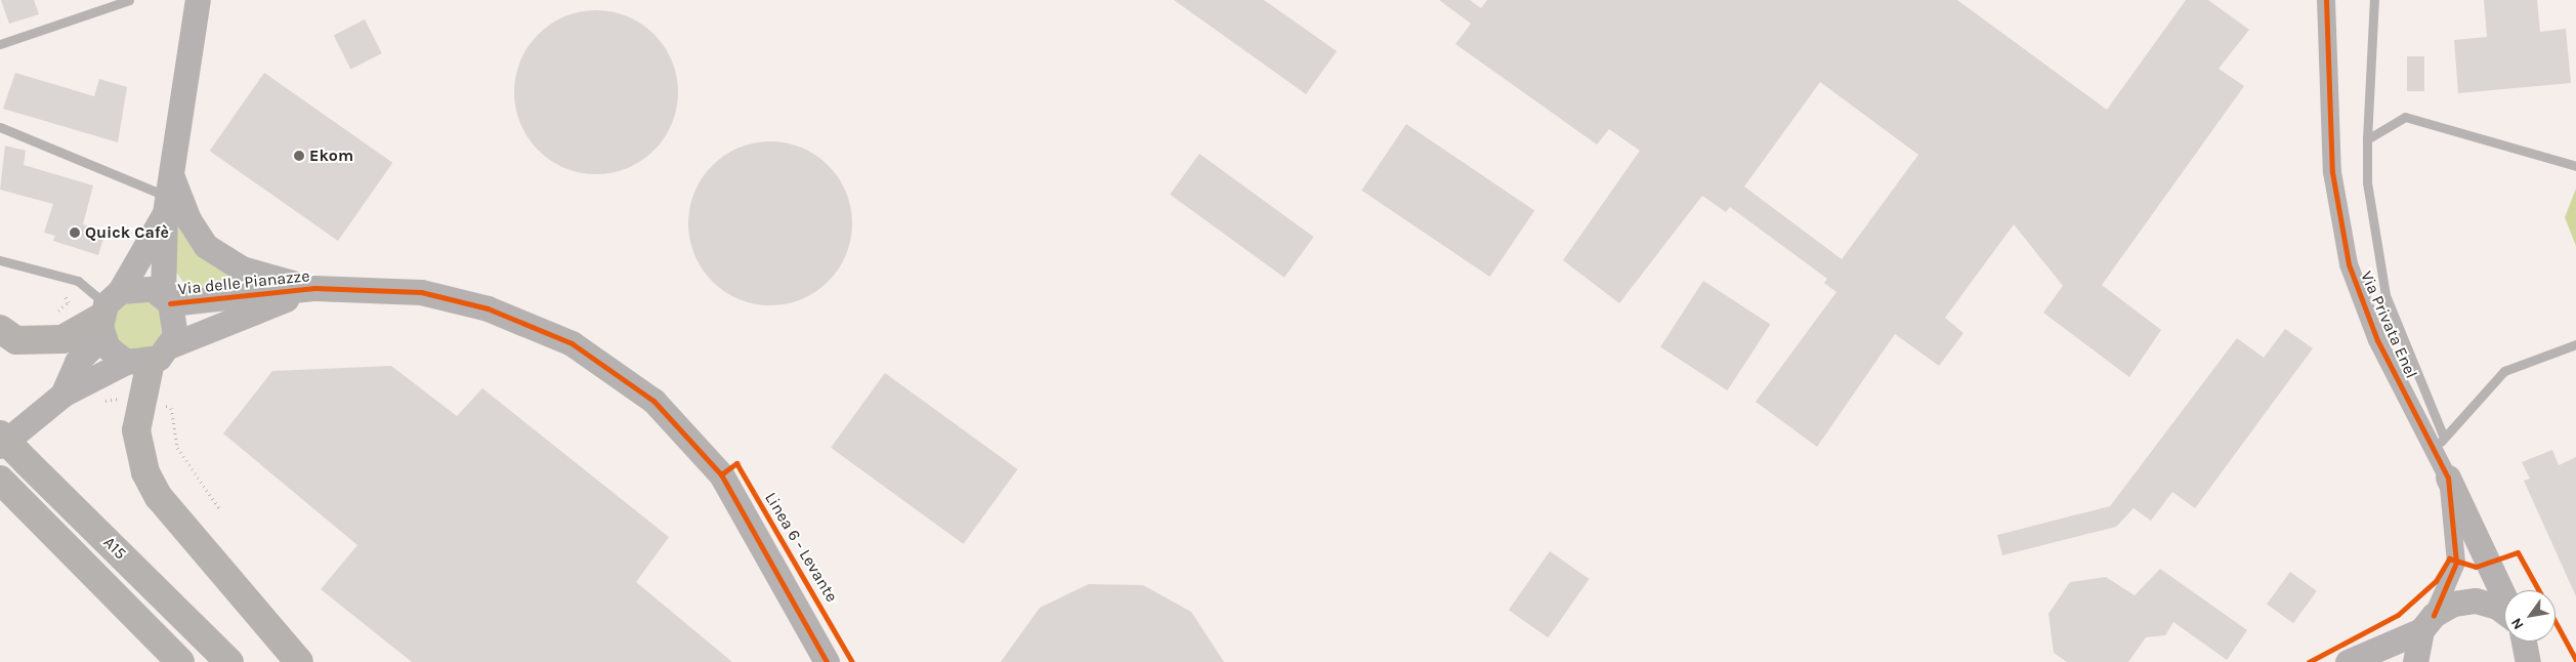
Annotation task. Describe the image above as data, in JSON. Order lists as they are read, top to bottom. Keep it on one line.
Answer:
{"streets":{"highway":["A15"],"street":["Via delle Pianazze","Via Privata Enel"],"cycle path":["Linea 6 - Levante"]},"places":["Ekom","Quick Cafè"],"north":"bottom left"}
